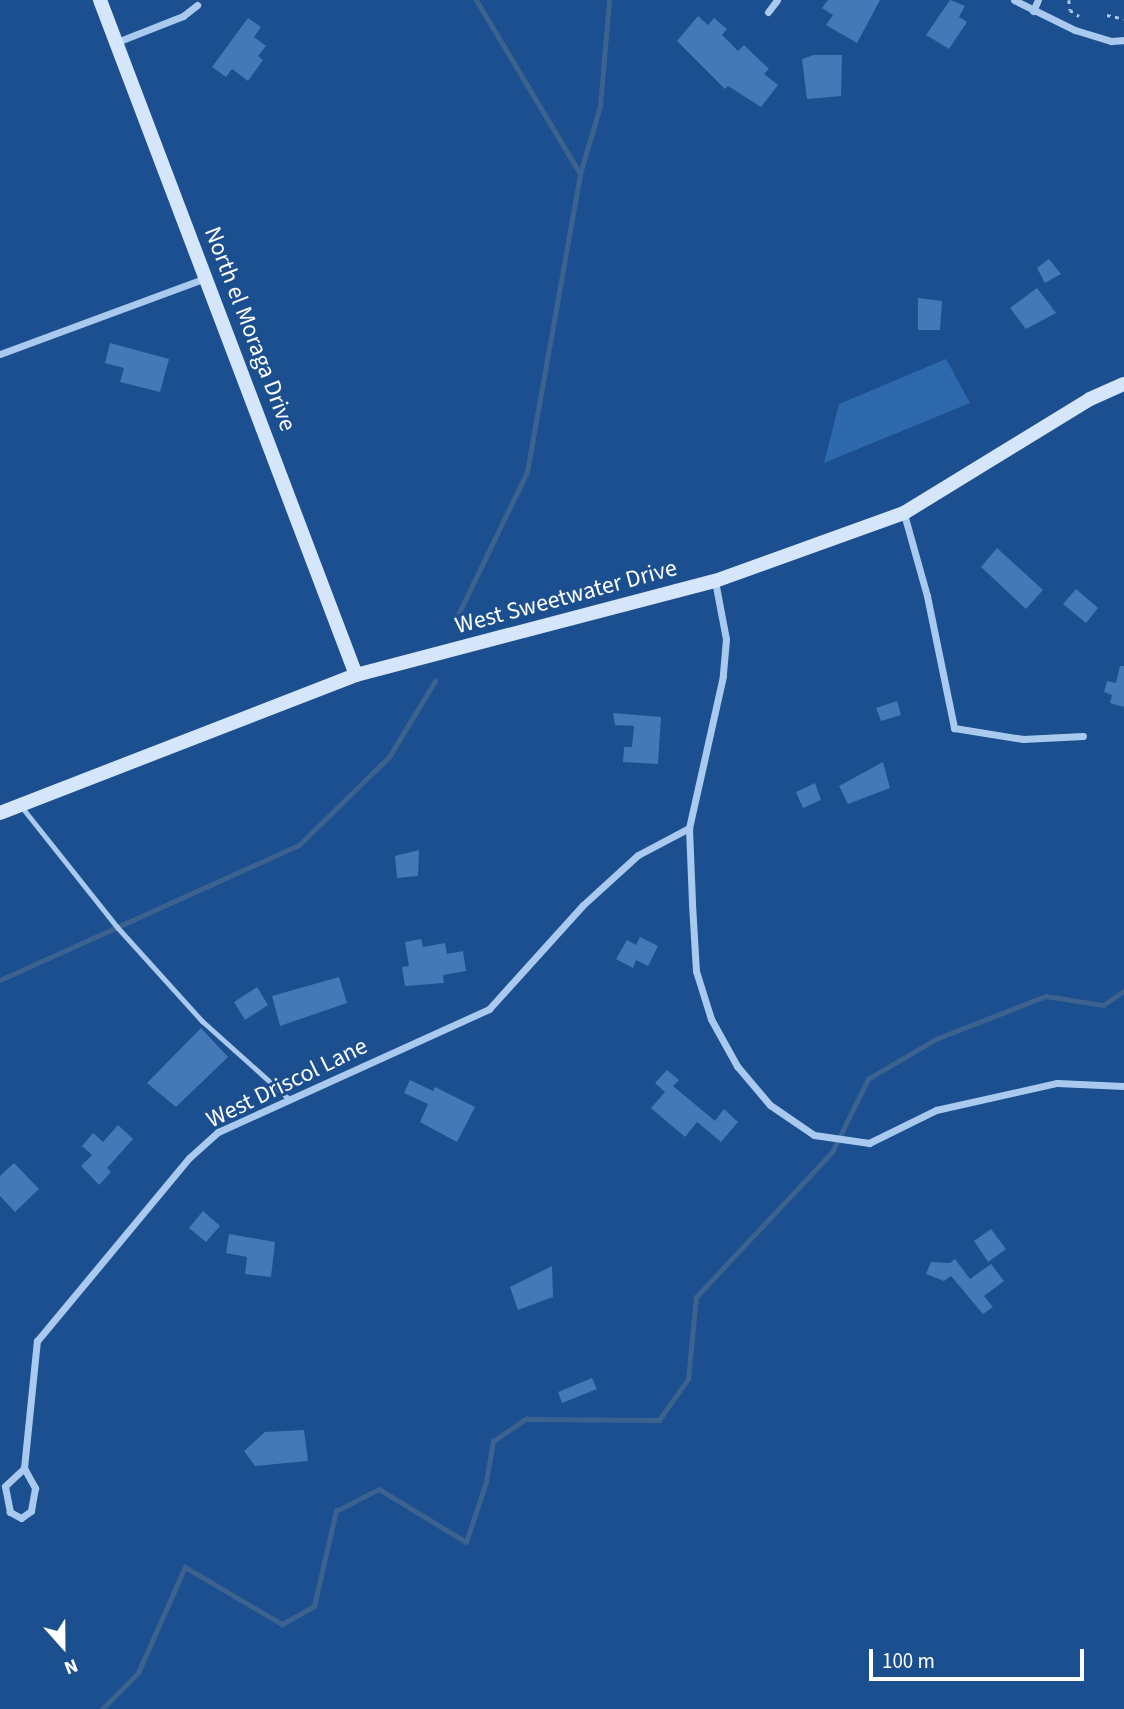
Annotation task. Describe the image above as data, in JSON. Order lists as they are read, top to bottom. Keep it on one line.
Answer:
{"streets":{"street":["North el Moraga Drive","West Sweetwater Drive","West Driscol Lane"]},"crossings":[["North el Moraga Drive","West Sweetwater Drive"]],"scale_bar":"100 m","north":"bottom"}
